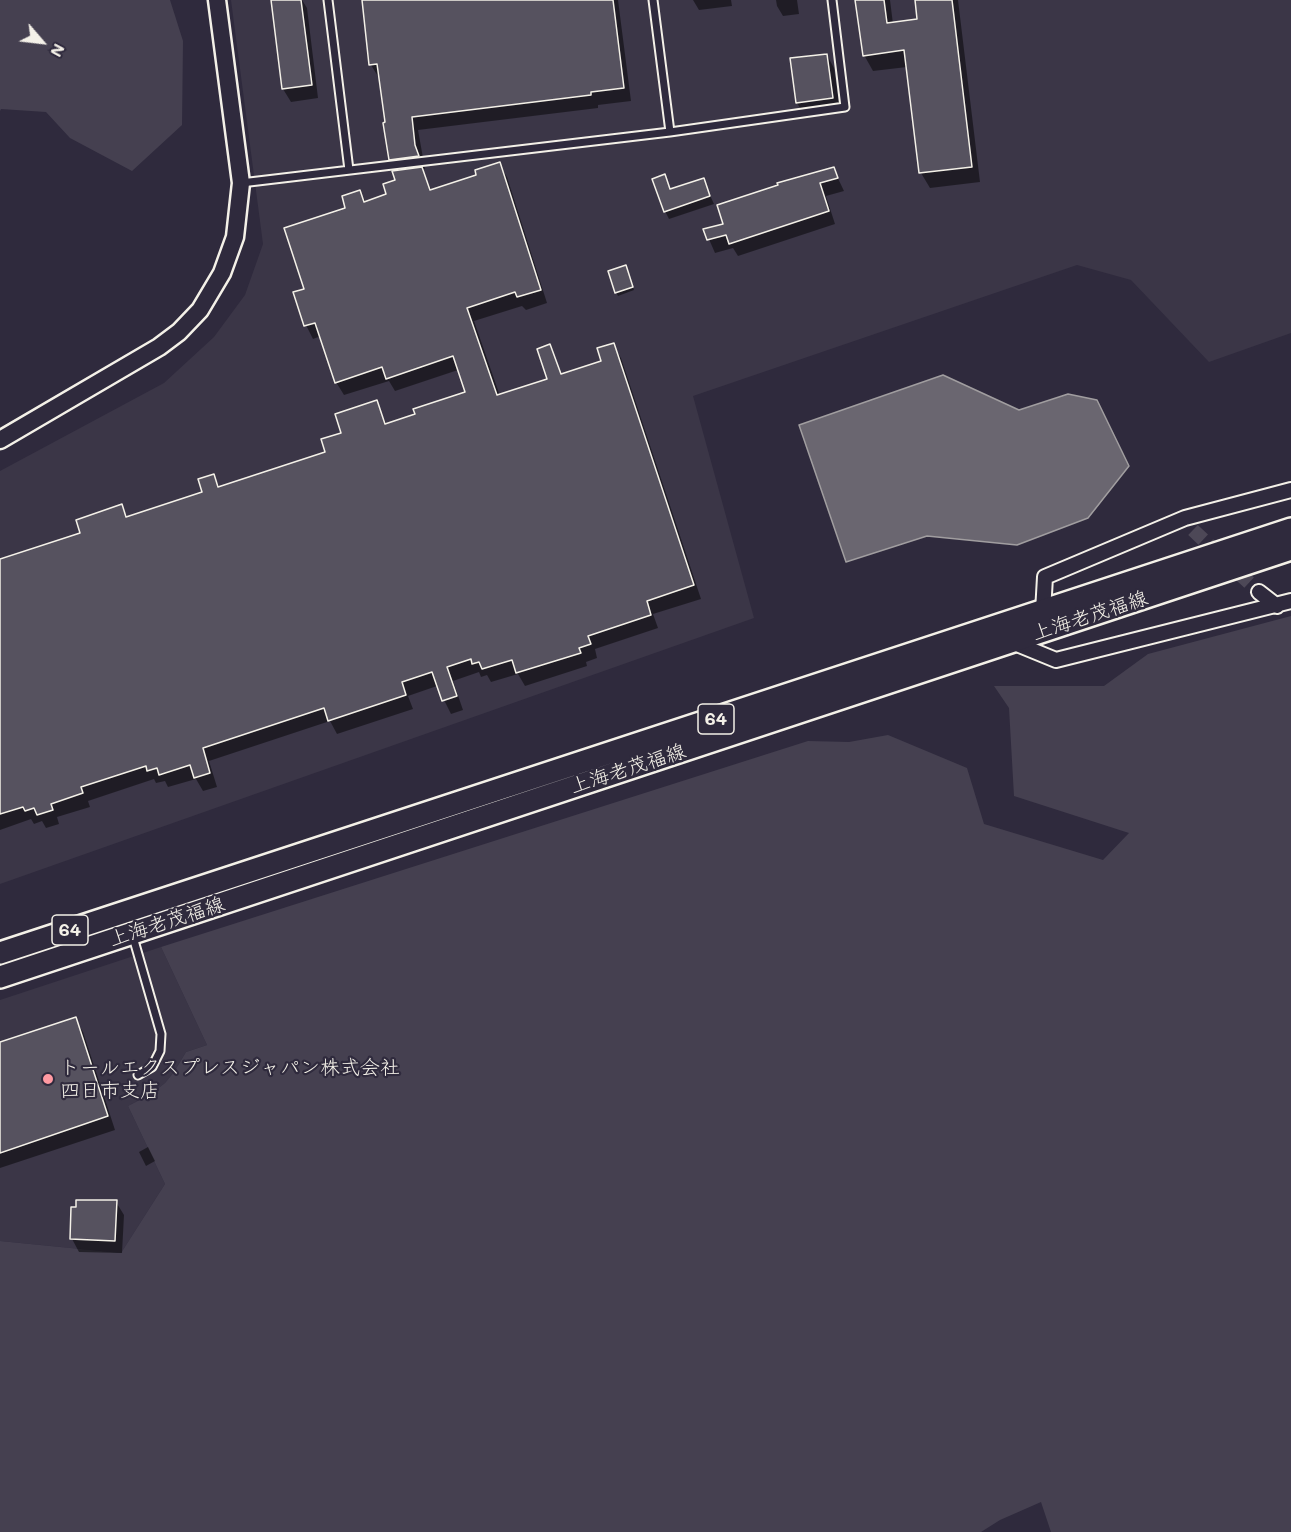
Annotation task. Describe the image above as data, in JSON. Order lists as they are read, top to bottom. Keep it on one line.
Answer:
{"streets":{"main road":["上海老茂福線","64"]},"places":["トールエクスプレスジャパン株式会社 四日市支店"],"north":"bottom right"}
